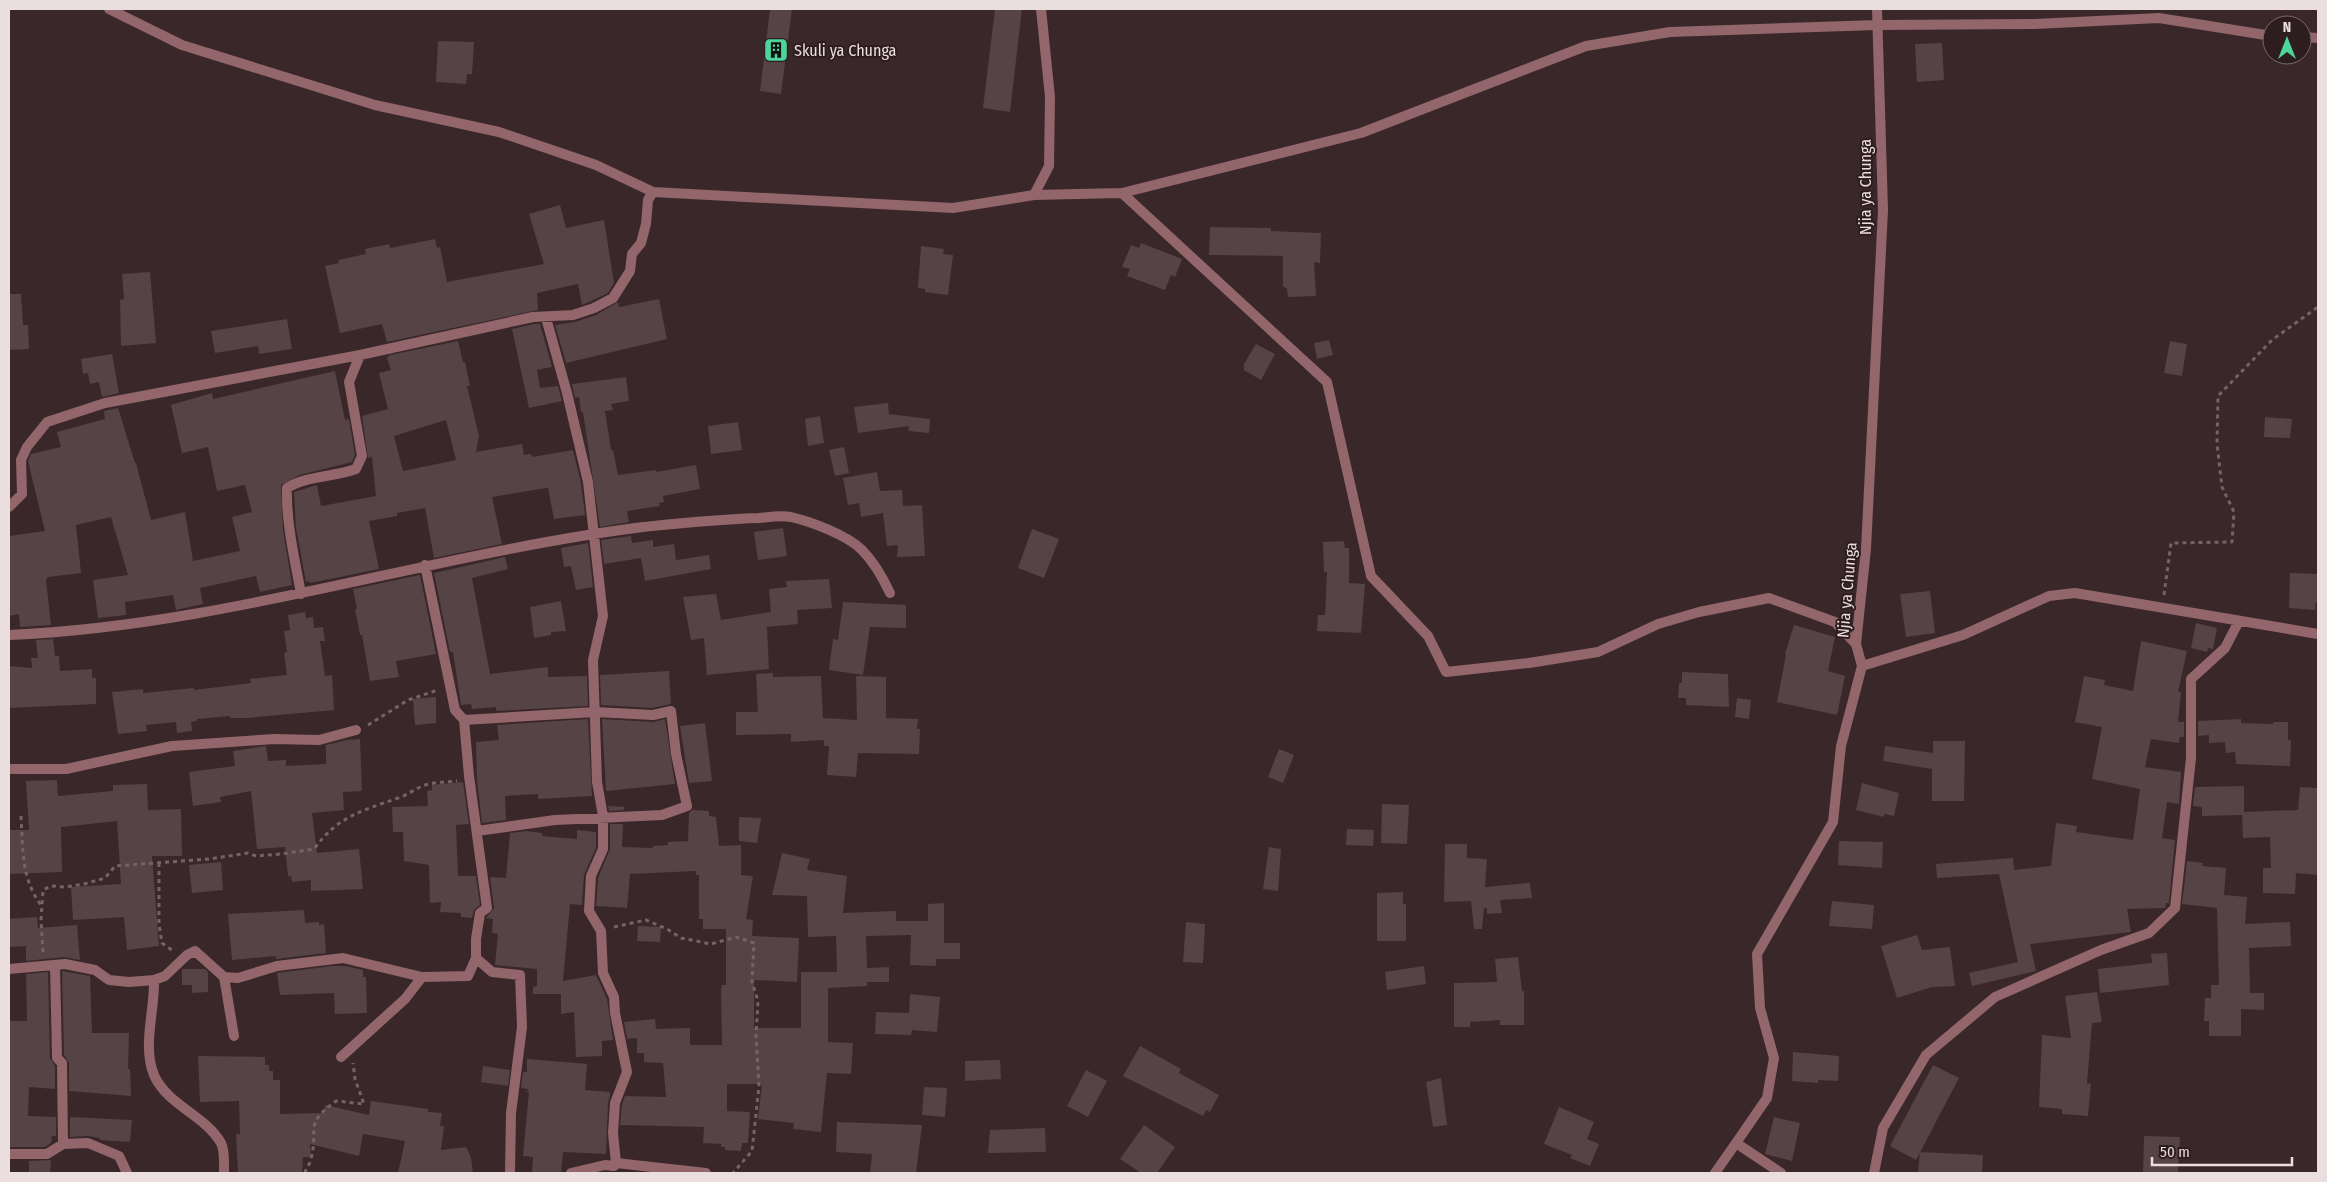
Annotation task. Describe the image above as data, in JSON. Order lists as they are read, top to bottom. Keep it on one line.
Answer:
{"streets":{"street":["Njia ya Chunga"]},"places":{"building":["Skuli ya Chunga"]},"scale_bar":"50 m","north":"top"}
